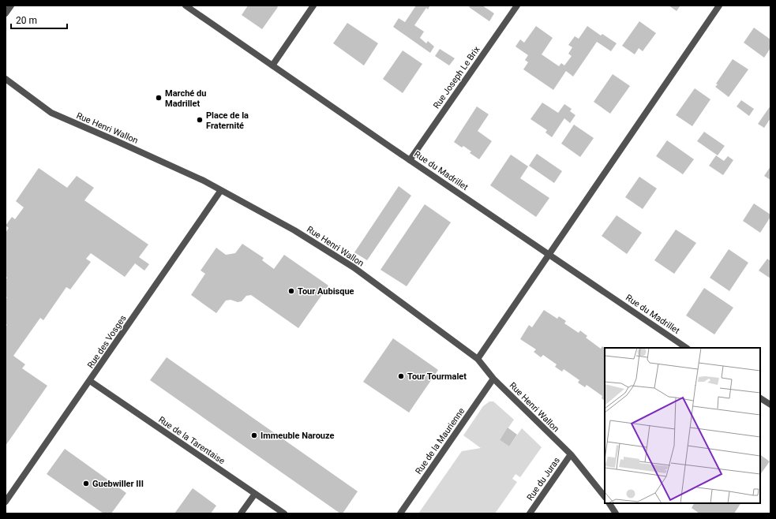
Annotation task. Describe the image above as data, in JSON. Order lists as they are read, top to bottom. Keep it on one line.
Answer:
{"streets":{"street":["Rue Joseph Le Brix","Rue Henri Wallon","Rue du Madrillet","Rue des Vosges","Rue de la Tarentaise","Rue de la Maurienne","Rue du Juras"]},"crossings":[["Rue Joseph Le Brix","Rue du Madrillet"],["Rue Henri Wallon","Rue des Vosges"],["Rue Henri Wallon","Rue de la Maurienne"],["Rue Henri Wallon","Rue du Juras"],["Rue des Vosges","Rue de la Tarentaise"]],"places":["Marché du Madrillet","Place de la Fraternité","Tour Aubisque","Tour Tourmalet","Immeuble Narouze","Guebwiller III"],"scale_bar":"20 m"}
